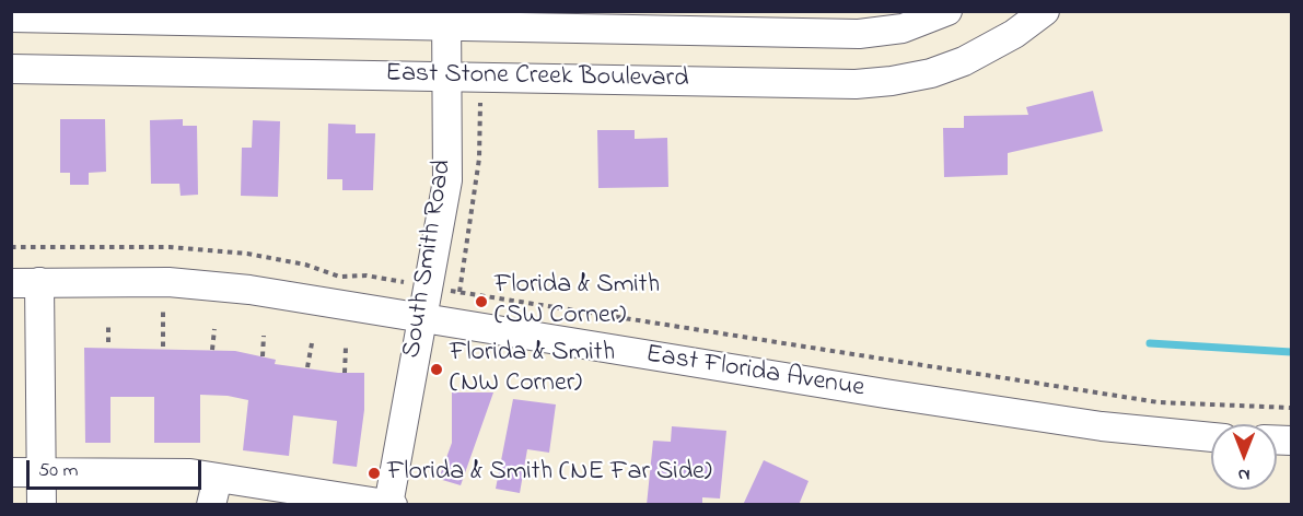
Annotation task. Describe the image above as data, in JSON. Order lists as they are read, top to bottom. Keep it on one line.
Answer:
{"streets":{"street":["East Stone Creek Boulevard","South Smith Road","East Florida Avenue"]},"crossings":[["East Stone Creek Boulevard","South Smith Road"],["South Smith Road","East Florida Avenue"]],"places":["Florida & Smith (SW Corner)","Florida & Smith (NW Corner)","Florida & Smith (NE Far Side)"],"scale_bar":"50 m","north":"bottom"}
